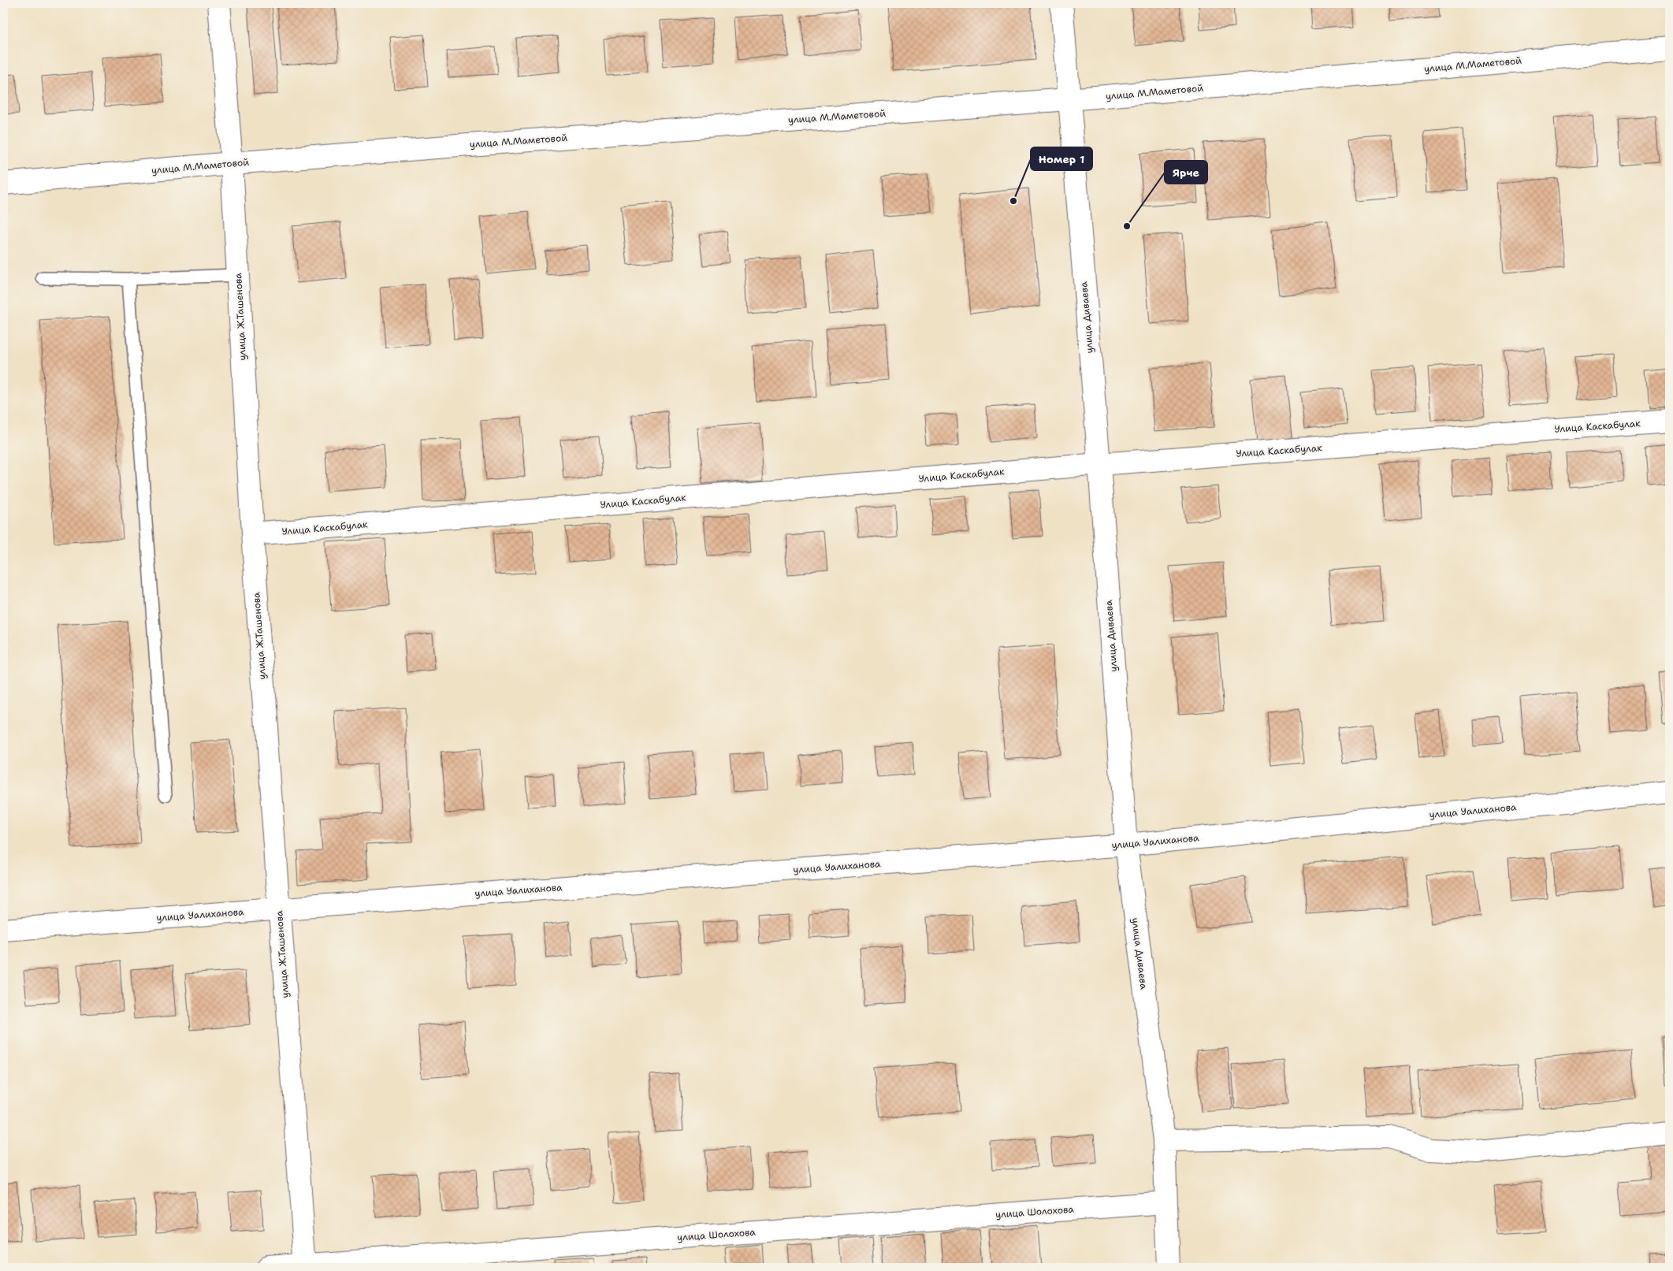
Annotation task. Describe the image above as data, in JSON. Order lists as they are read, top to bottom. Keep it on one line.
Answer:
{"streets":{"street":["улица М.Маметовой","улица Ж.Ташенова","улица Диваева","Улица Каскабулак","улица Уалиханова","улица Шолохова"]},"crossings":[["улица М.Маметовой","улица Ж.Ташенова"],["улица М.Маметовой","улица Диваева"],["улица Ж.Ташенова","Улица Каскабулак"],["улица Ж.Ташенова","улица Уалиханова"],["улица Ж.Ташенова","улица Шолохова"],["улица Диваева","Улица Каскабулак"],["улица Диваева","улица Уалиханова"],["улица Диваева","улица Шолохова"]],"places":["Номер 1","Ярче"]}
